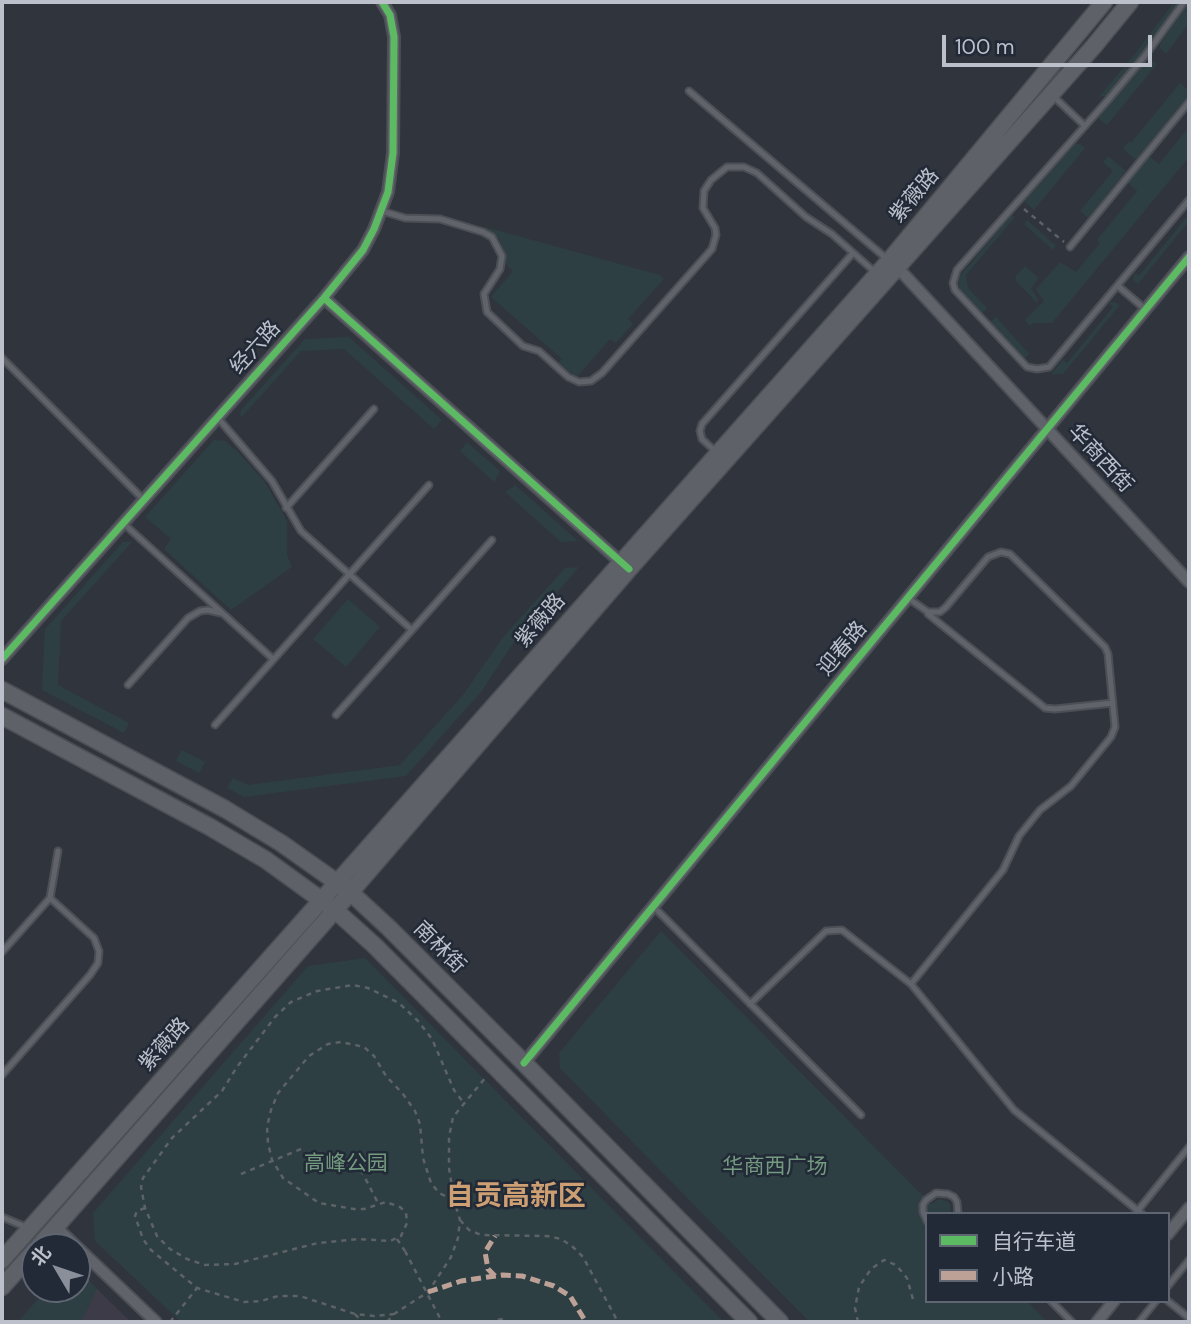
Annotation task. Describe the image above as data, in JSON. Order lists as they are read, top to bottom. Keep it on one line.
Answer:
{"streets":{"main road":["紫薇路","南林街"],"street":["经六路","华商西街","迎春路"]},"crossings":[["紫薇路","华商西街"],["紫薇路","南林街"],["华商西街","迎春路"],["迎春路","南林街"]],"districts":["自贡高新区"],"parks":["高峰公园","华商西广场"],"legend":["自行车道","小路"],"scale_bar":"100 m","north":"top left"}
